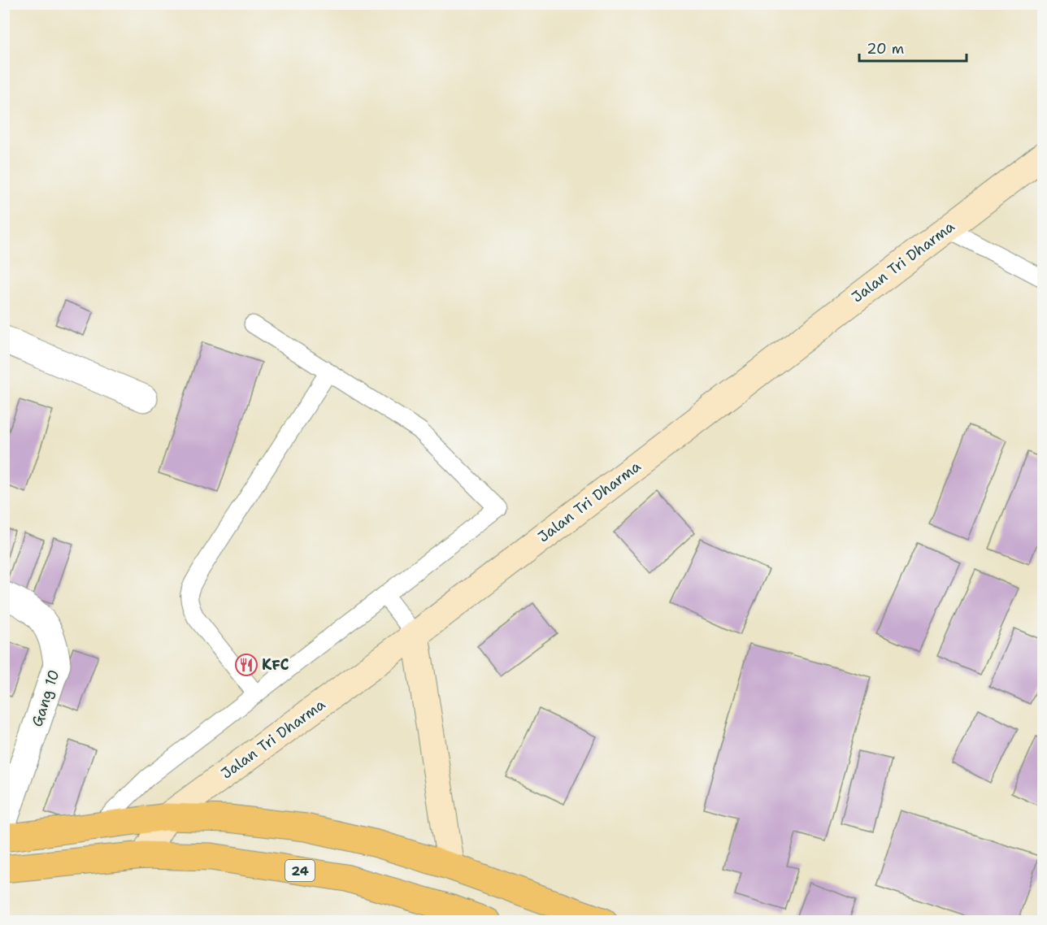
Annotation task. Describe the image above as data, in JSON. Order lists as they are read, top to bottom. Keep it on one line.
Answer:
{"streets":{"highway":["24"],"main road":["Jalan Tri Dharma"],"street":["Gang 10"]},"crossings":[["Jalan Tri Dharma","24"]],"places":{"restaurant":["KFC"]},"scale_bar":"20 m"}
